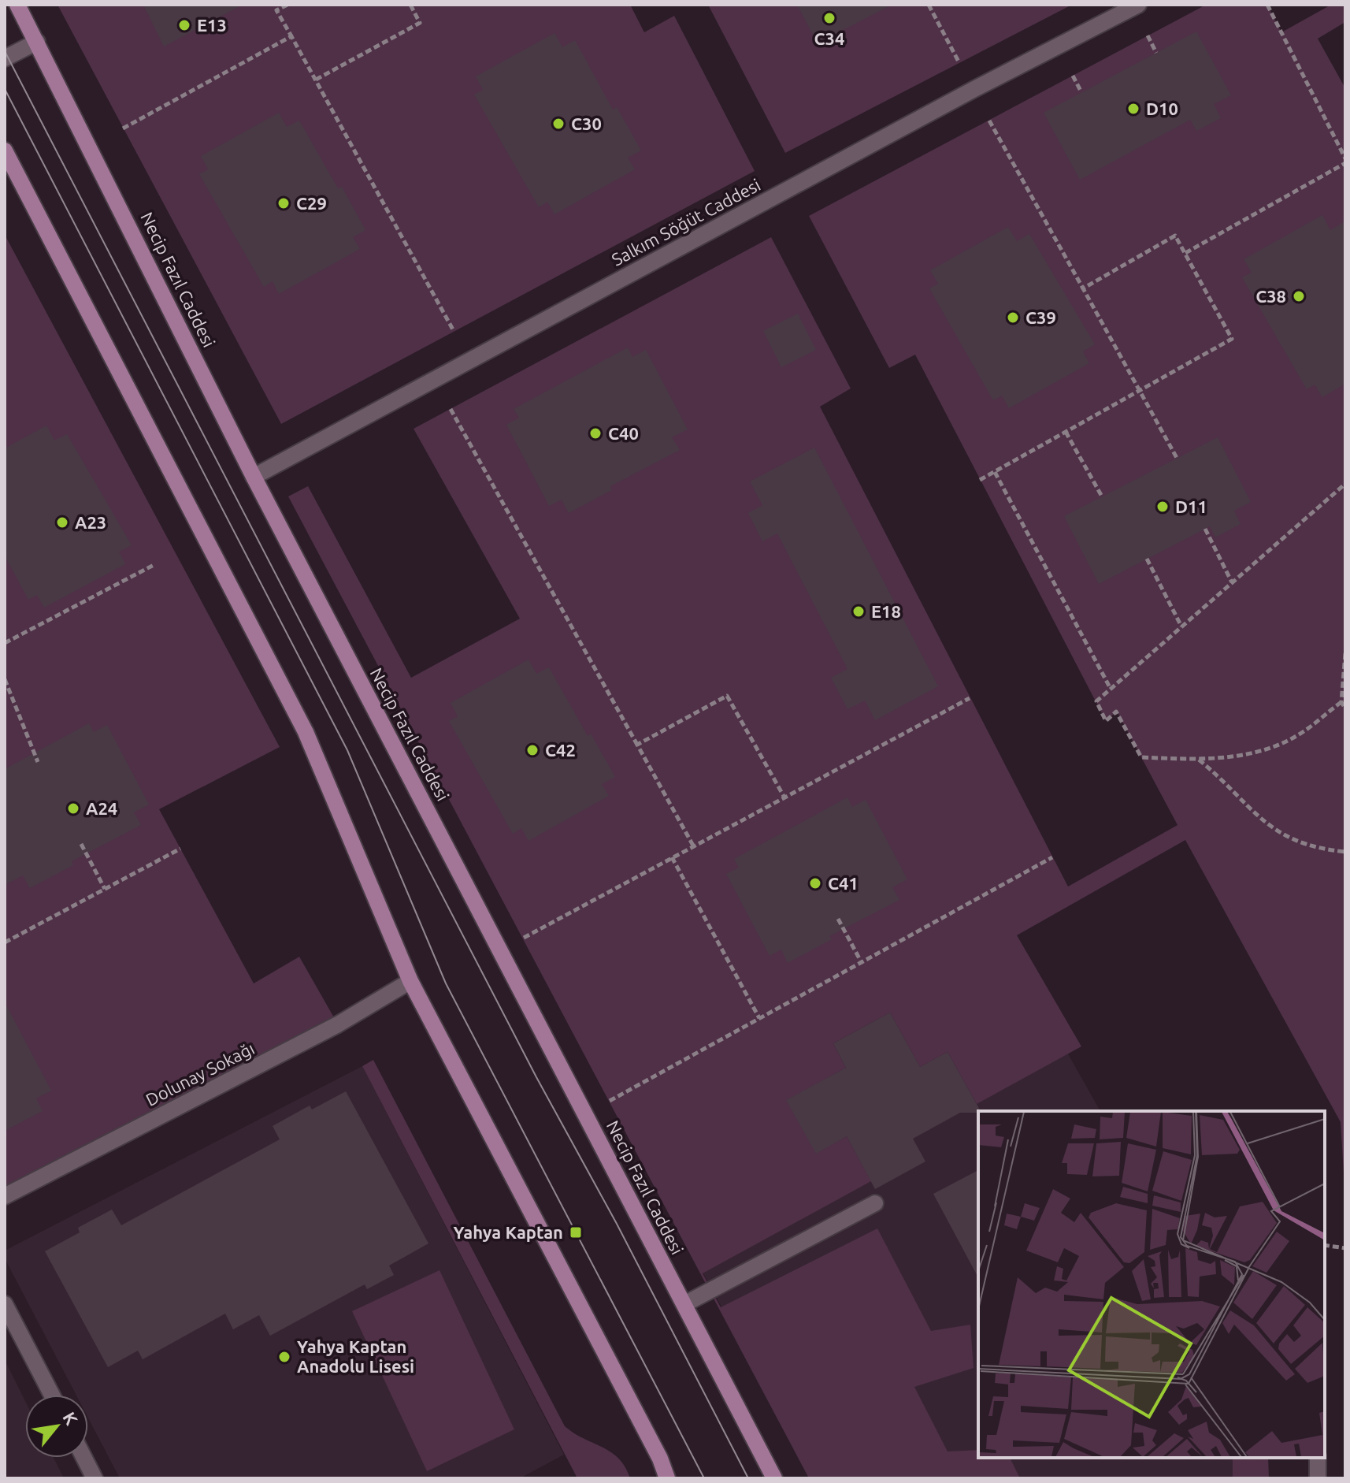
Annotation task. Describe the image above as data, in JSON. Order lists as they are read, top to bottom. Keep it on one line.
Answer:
{"streets":{"main road":["Necip Fazıl Caddesi"],"street":["Salkım Söğüt Caddesi","Dolunay Sokağı"]},"crossings":[["Salkım Söğüt Caddesi","Necip Fazıl Caddesi"]],"places":{"other":["C34","E13","D10","C30","C29","C38","C39","C40","D11","A23","E18","C42","A24","C41","Yahya Kaptan Anadolu Lisesi"],"transit":["Yahya Kaptan"]},"north":"top right"}
